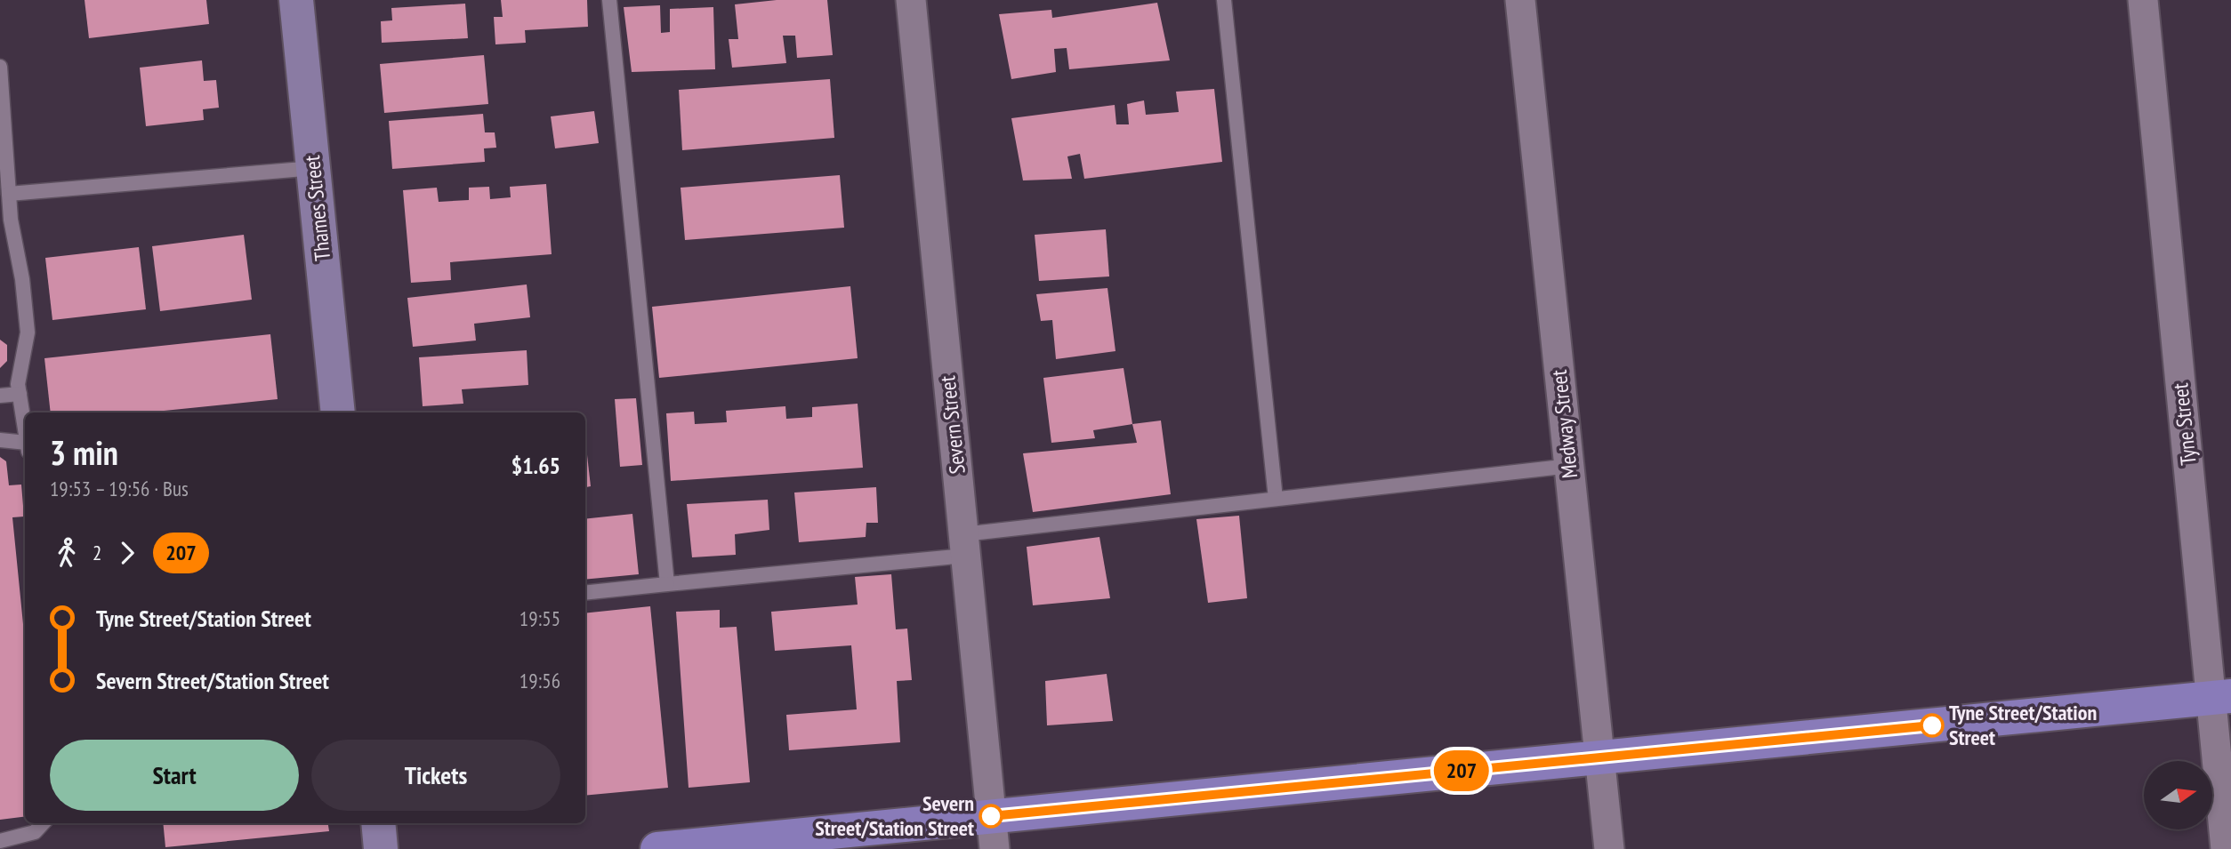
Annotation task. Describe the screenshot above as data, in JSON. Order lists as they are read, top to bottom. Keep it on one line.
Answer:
{"streets":{"main road":["Thames Street"],"street":["Medway Street","Tyne Street","Severn Street"]},"places":["Tyne Street/Station Street","Severn Street/Station Street"],"lines":["bus line 207"],"north":"right","page":{"on_map":"207","heading":["3 min","19:53 – 19:56 · Bus","$1.65"],"legs":["2","207"],"list":[{"name":"Tyne Street/Station Street","value":"19:55"},{"name":"Severn Street/Station Street","value":"19:56"}],"buttons":["Start","Tickets"]}}
